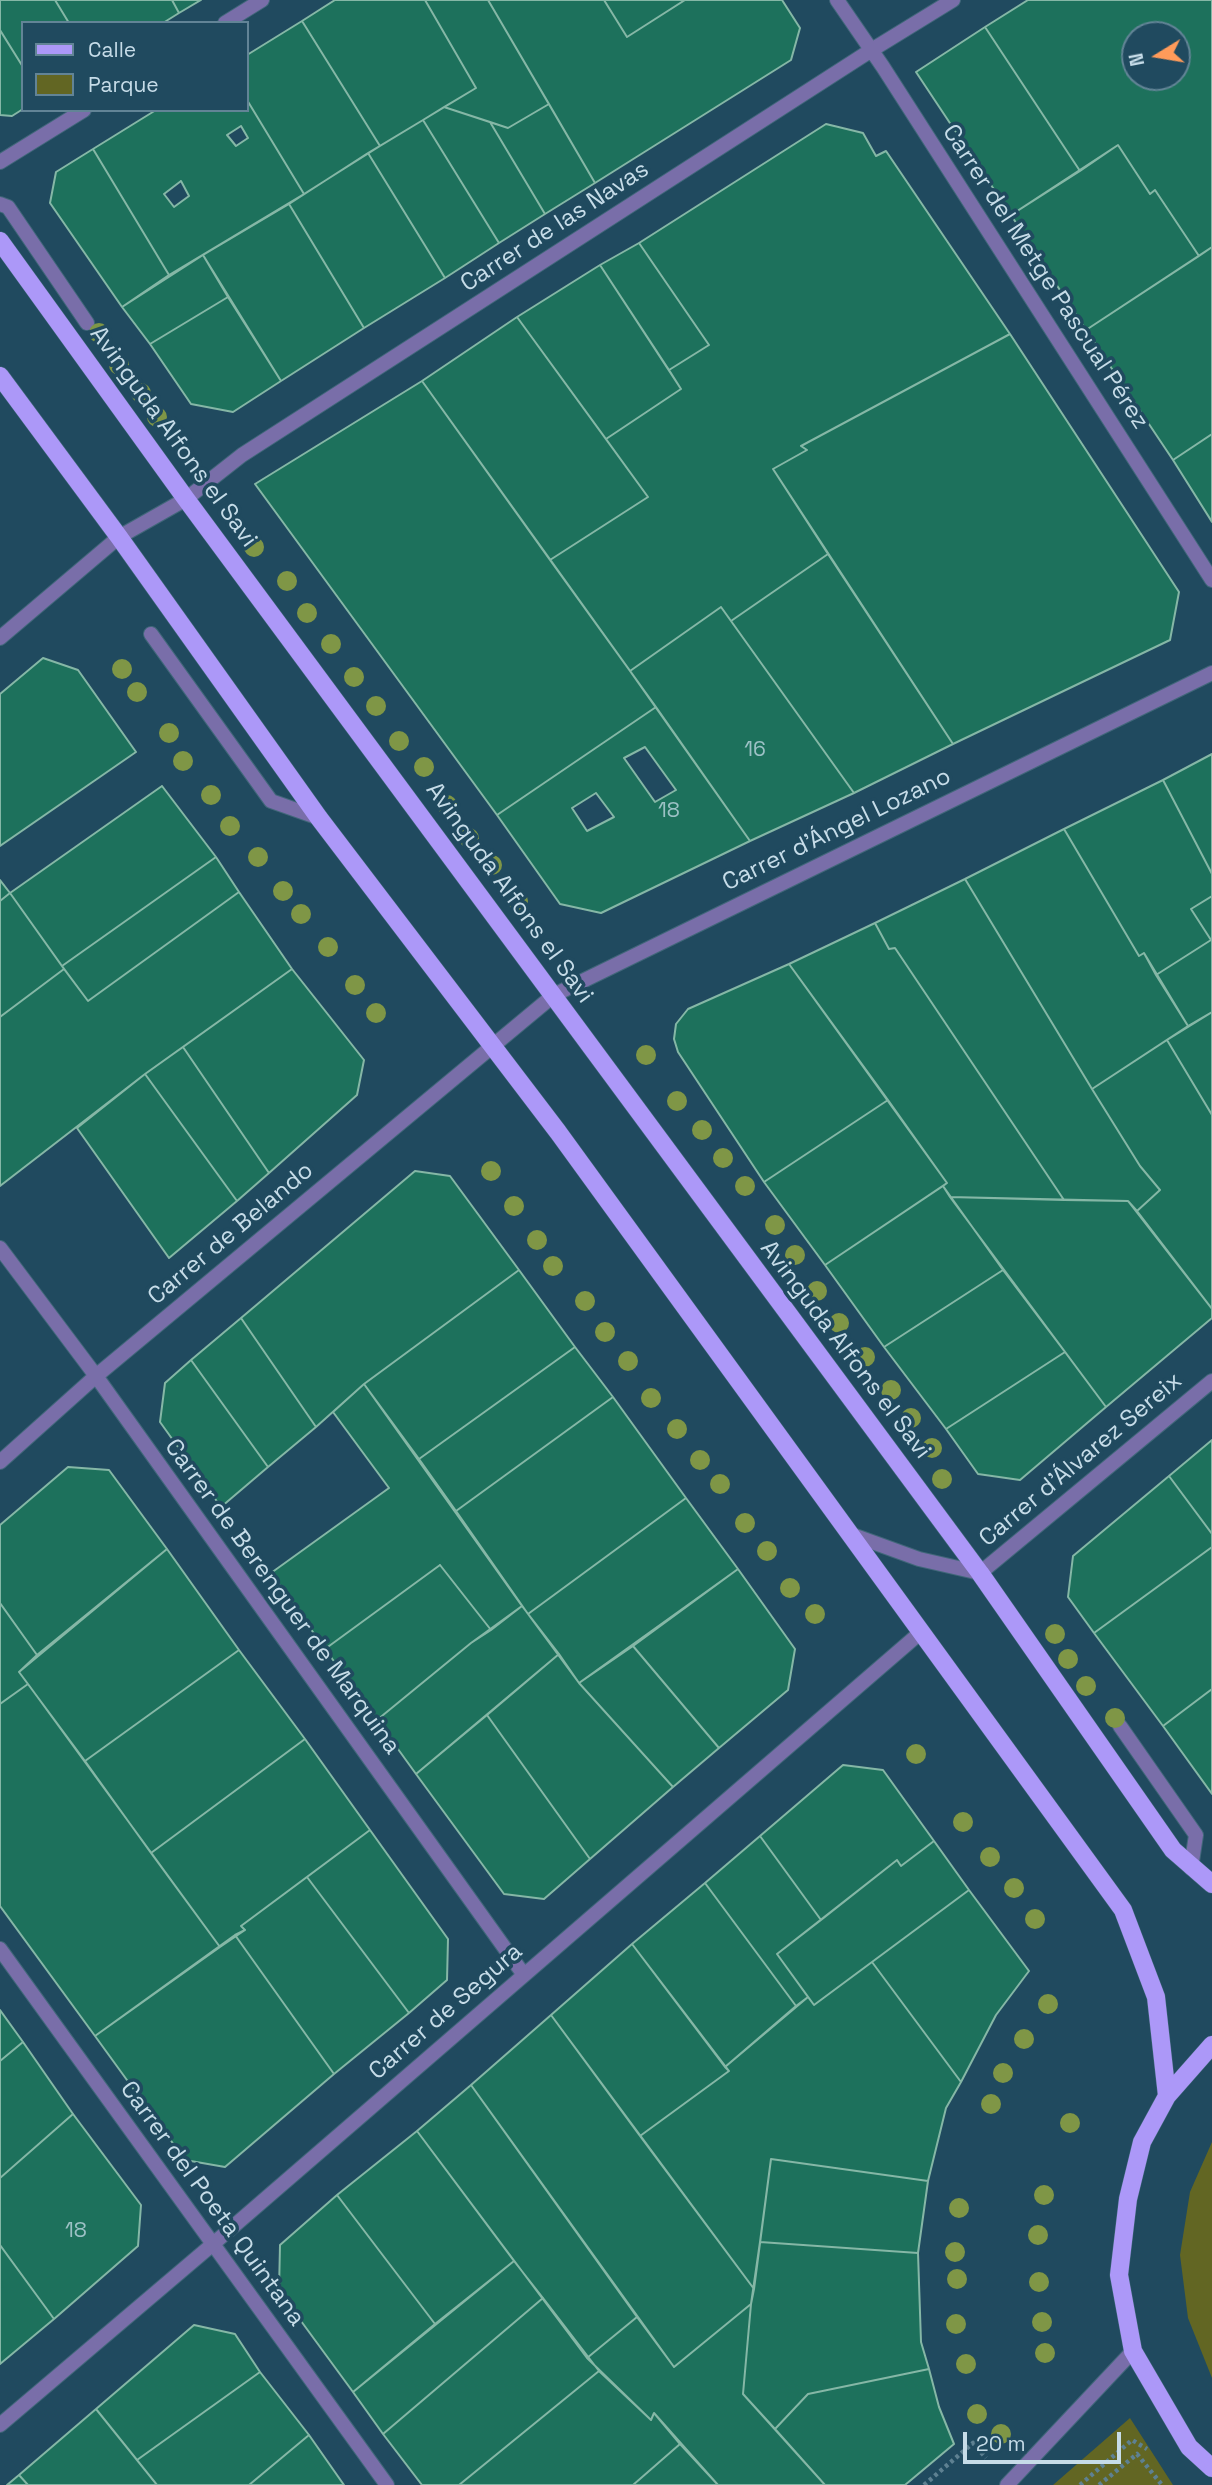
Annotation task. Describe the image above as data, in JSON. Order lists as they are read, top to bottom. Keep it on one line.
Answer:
{"streets":{"main road":["Avinguda Alfons el Savi"],"street":["Carrer de las Navas","Carrer del Metge Pascual Pérez","Carrer d'Ángel Lozano","Carrer de Belando","Carrer d'Álvarez Sereix","Carrer de Berenguer de Marquina","Carrer de Segura","Carrer del Poeta Quintana"]},"crossings":[["Carrer de las Navas","Carrer del Metge Pascual Pérez"],["Carrer de las Navas","Avinguda Alfons el Savi"],["Avinguda Alfons el Savi","Carrer d'Ángel Lozano"],["Avinguda Alfons el Savi","Carrer d'Álvarez Sereix"],["Carrer d'Ángel Lozano","Carrer de Belando"],["Carrer de Belando","Carrer de Berenguer de Marquina"],["Carrer de Berenguer de Marquina","Carrer de Segura"],["Carrer de Segura","Carrer del Poeta Quintana"]],"house_numbers":["16","18","18"],"legend":["Calle","Parque"],"scale_bar":"20 m","north":"left"}
